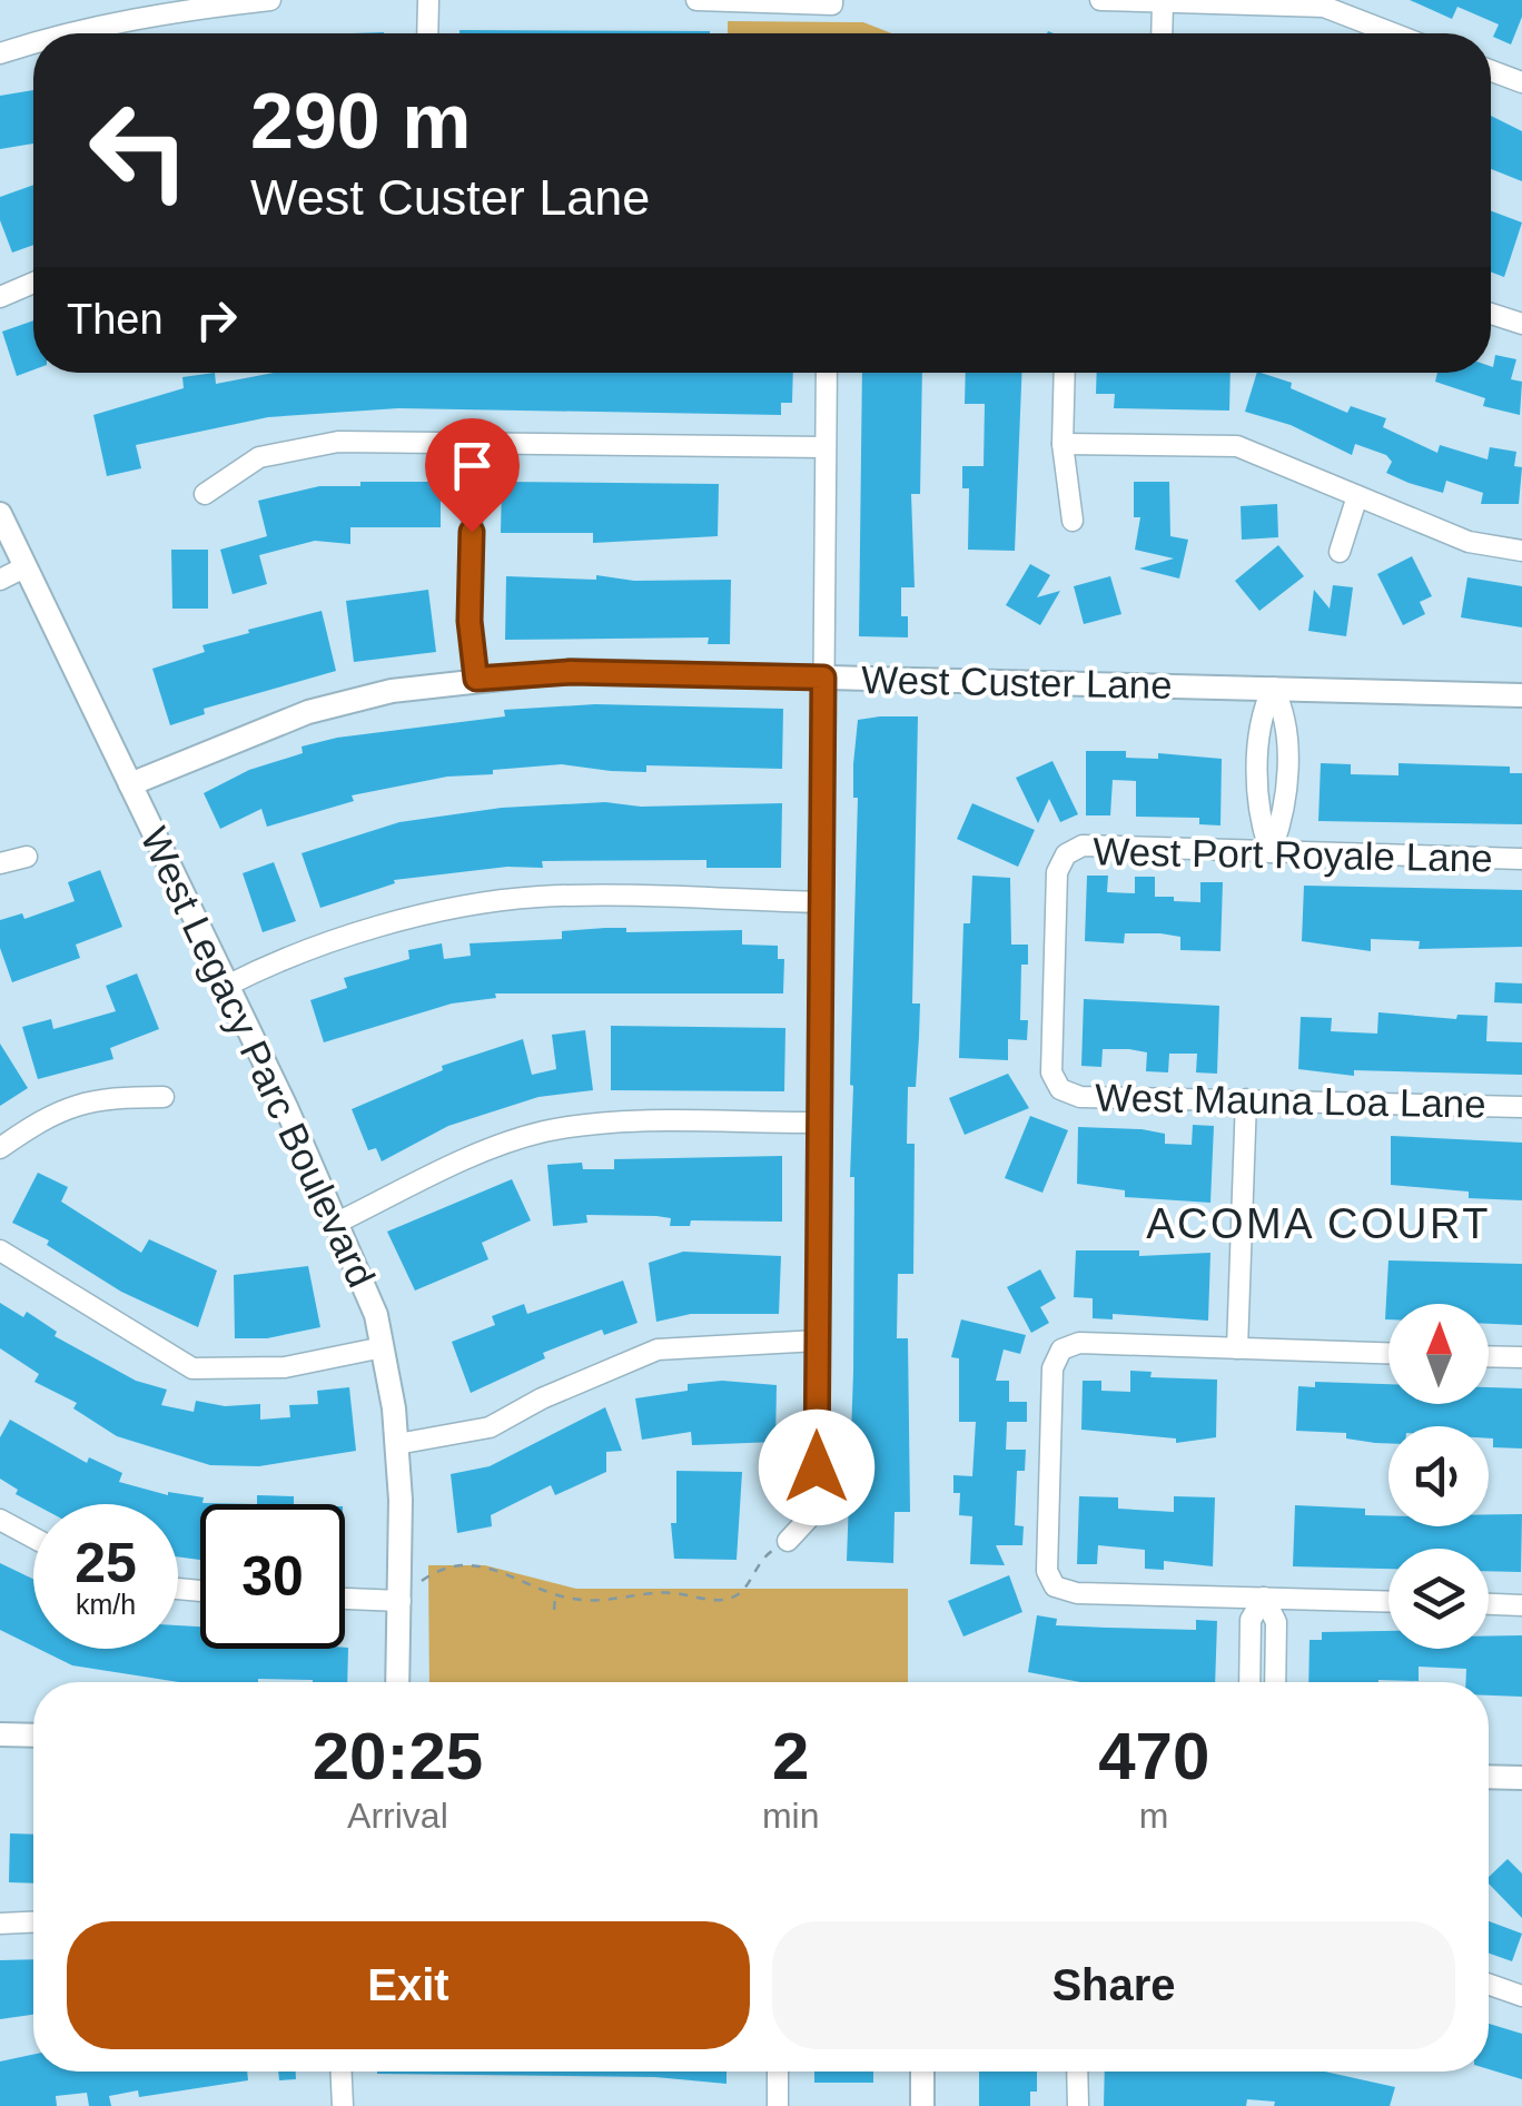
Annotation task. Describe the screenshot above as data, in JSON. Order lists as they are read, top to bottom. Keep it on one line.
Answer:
{"streets":{"street":["West Custer Lane","West Port Royale Lane","West Legacy Parc Boulevard","West Mauna Loa Lane"]},"crossings":[["West Custer Lane","West Legacy Parc Boulevard"],["West Port Royale Lane","West Mauna Loa Lane"]],"districts":["ACOMA COURT"],"north":"top","page":{"turn":["290 m","West Custer Lane"],"then":"Then","speed":"25 km/h","limit":"30","eta":["20:25","Arrival","2","min","470","m"],"buttons":["Exit","Share"]}}
